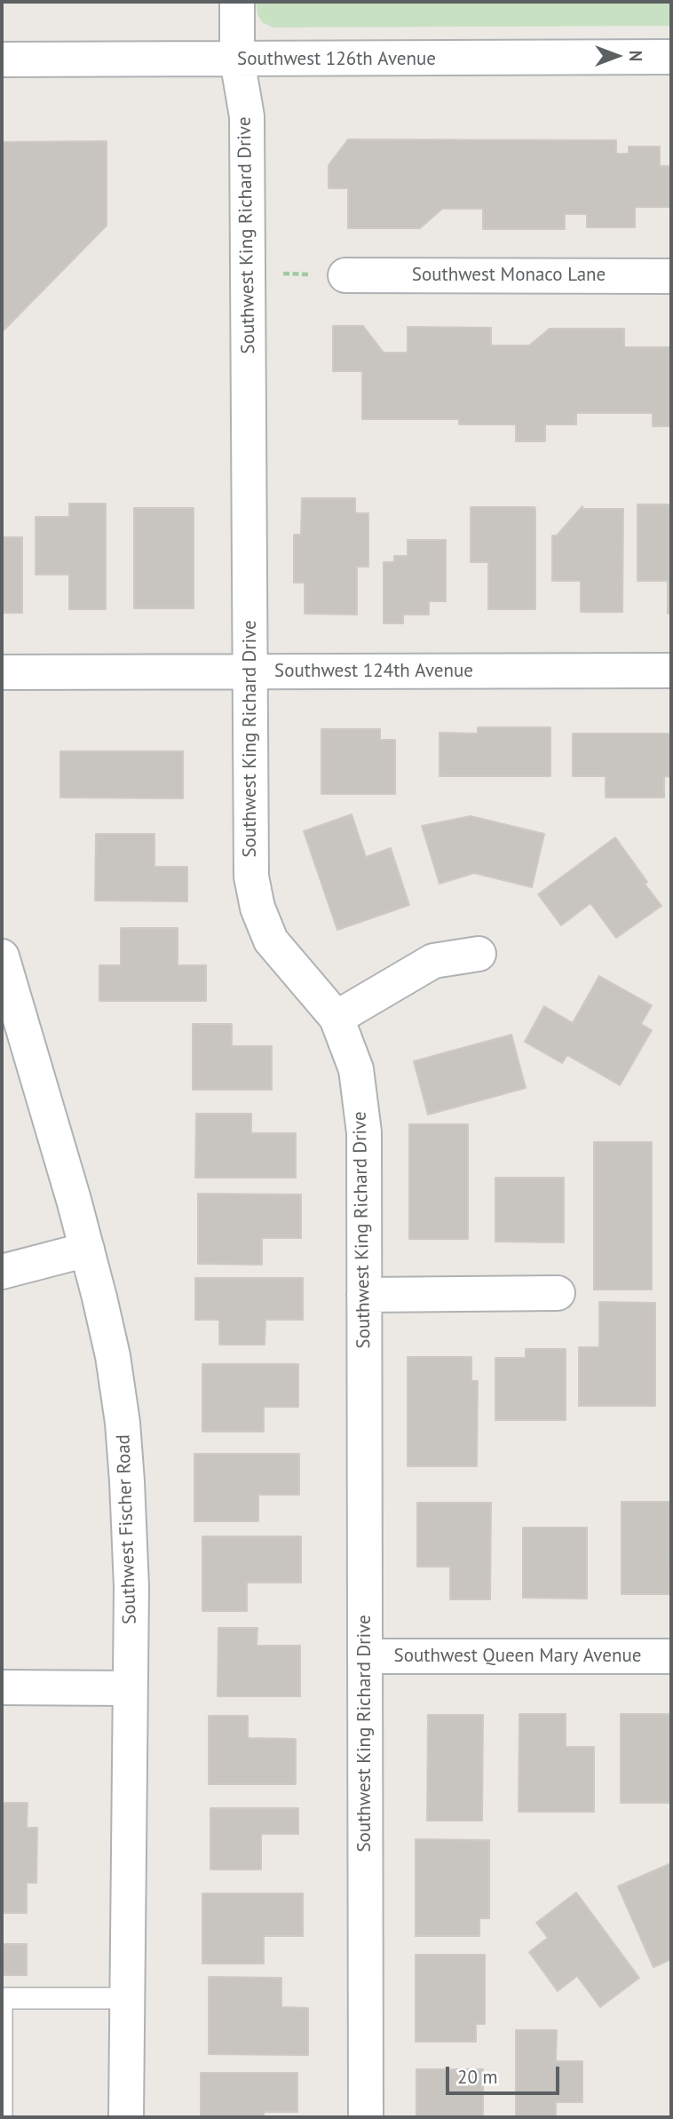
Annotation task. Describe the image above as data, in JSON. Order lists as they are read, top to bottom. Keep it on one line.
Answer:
{"streets":{"street":["Southwest 126th Avenue","Southwest King Richard Drive","Southwest Monaco Lane","Southwest 124th Avenue","Southwest Fischer Road","Southwest Queen Mary Avenue"]},"crossings":[["Southwest 126th Avenue","Southwest King Richard Drive"],["Southwest King Richard Drive","Southwest 124th Avenue"],["Southwest King Richard Drive","Southwest Queen Mary Avenue"]],"scale_bar":"20 m","north":"right"}
